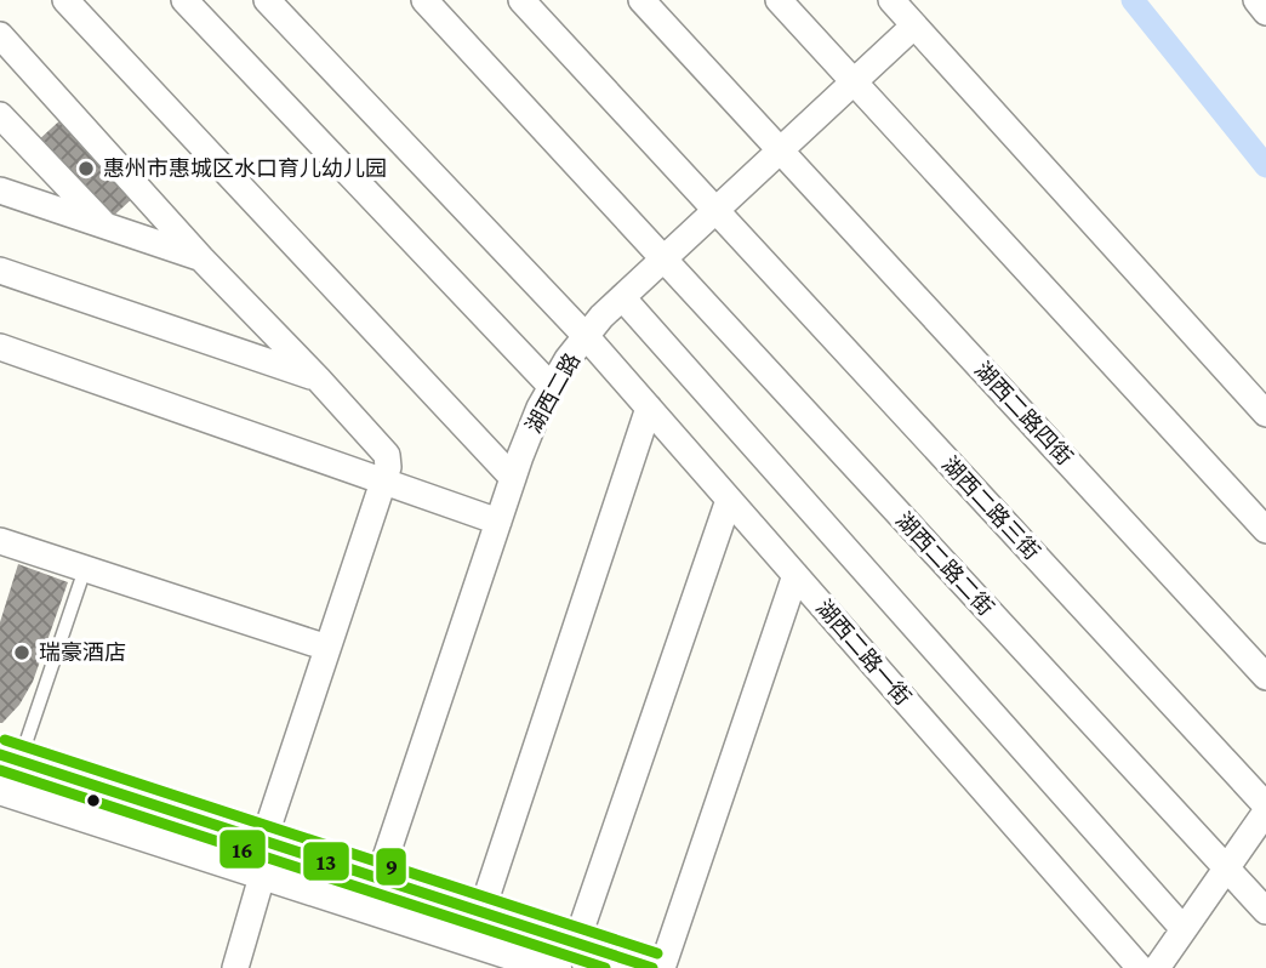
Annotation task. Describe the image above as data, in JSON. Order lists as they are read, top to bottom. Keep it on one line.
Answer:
{"streets":{"street":["湖西二路","湖西二路四街","湖西二路三街","湖西二路二街","湖西二路一街"]},"crossings":[["湖西二路","湖西二路四街"],["湖西二路","湖西二路三街"],["湖西二路","湖西二路二街"],["湖西二路","湖西二路一街"]],"places":["惠州市惠城区水口育儿幼儿园","瑞豪酒店"],"lines":["transit line 9","transit line 13","transit line 16"]}
